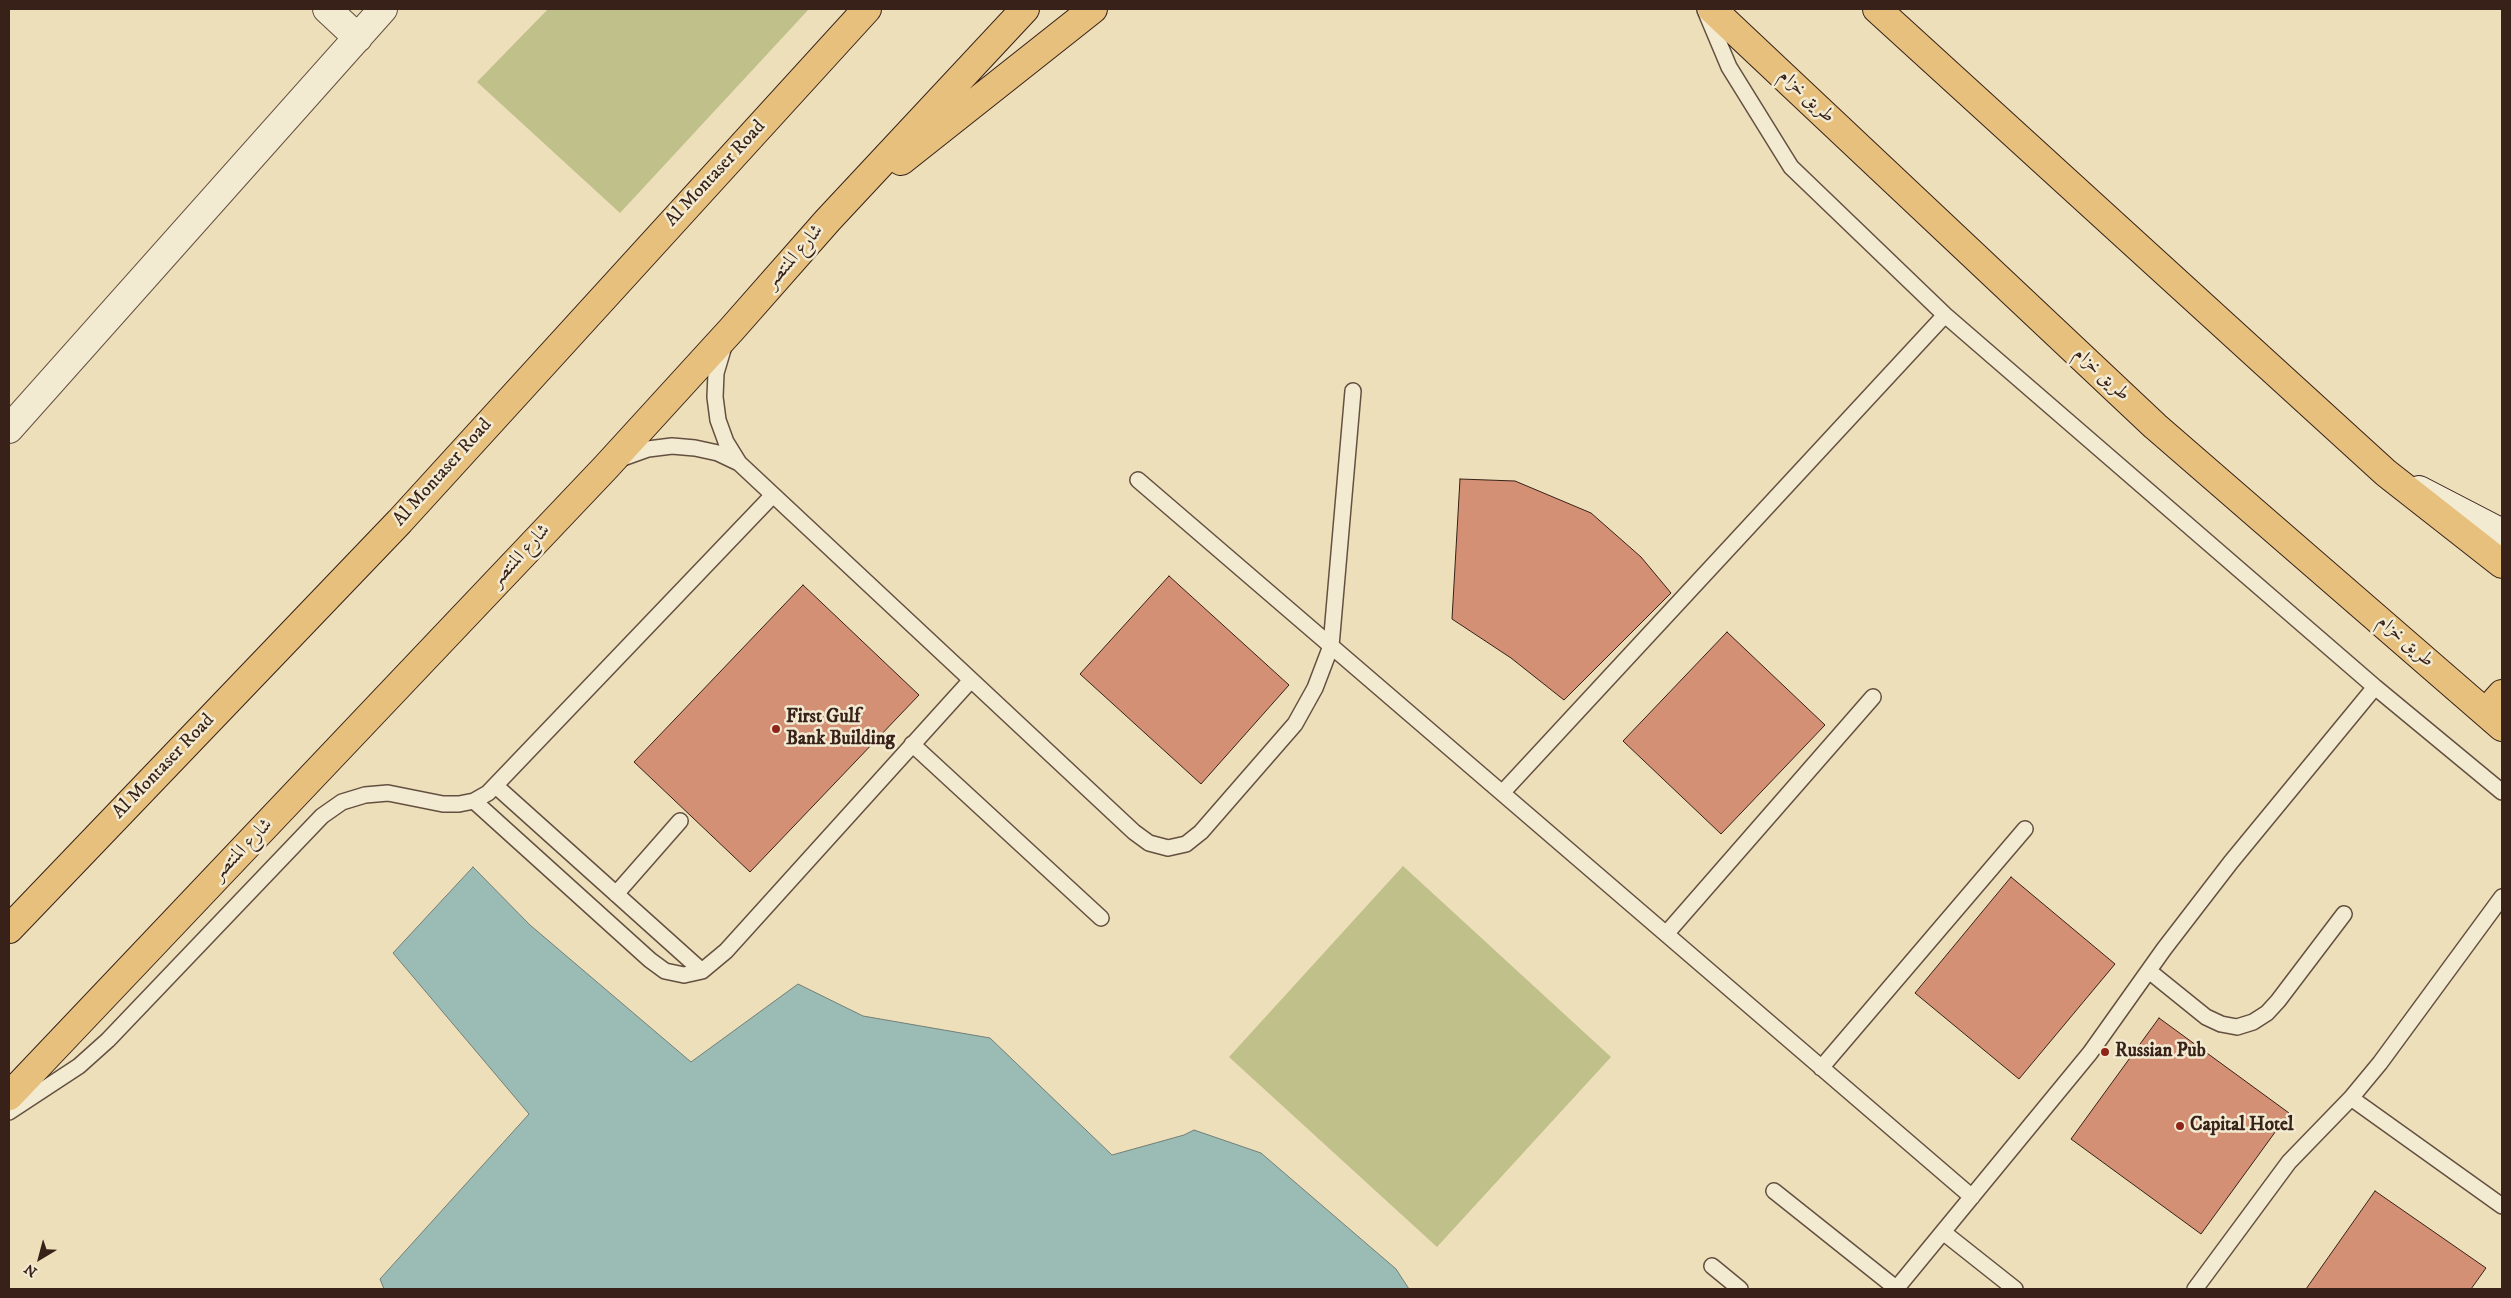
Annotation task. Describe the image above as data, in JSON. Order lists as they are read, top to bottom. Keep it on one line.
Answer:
{"streets":{"main road":["طريق خزام","Al Montaser Road","شارع المنتصر"]},"places":["First Gulf Bank Building","Russian Pub","Capital Hotel"],"north":"bottom left"}
